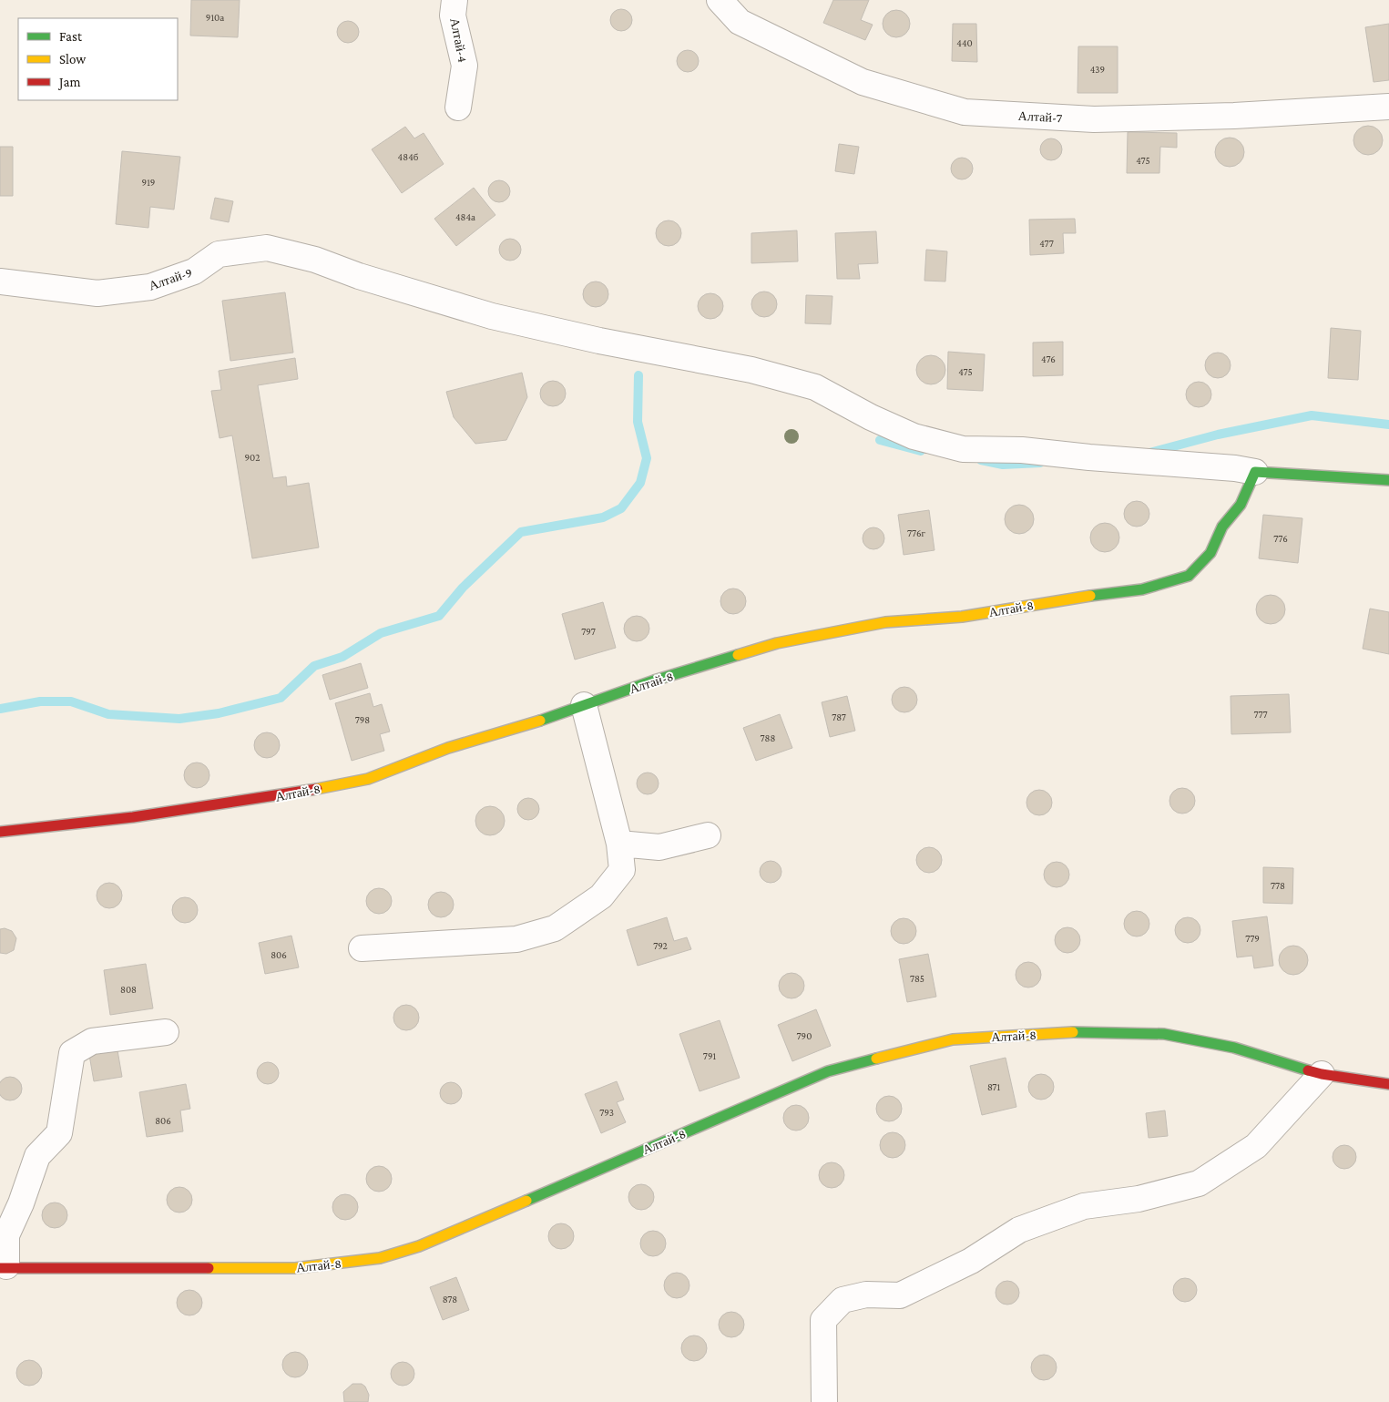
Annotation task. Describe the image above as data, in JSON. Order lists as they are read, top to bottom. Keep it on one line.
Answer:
{"streets":{"street":["Алтай-4","Алтай-7","Алтай-9","Алтай-8"]},"crossings":[["Алтай-9","Алтай-8"]],"house_numbers":["910а","440","439","484б","475","919","484а","477","476","475","902","776г","776","797","777","787","798","788","778","779","792","806","785","808","790","791","871","793","806","878"],"legend":["Fast","Slow","Jam"]}
